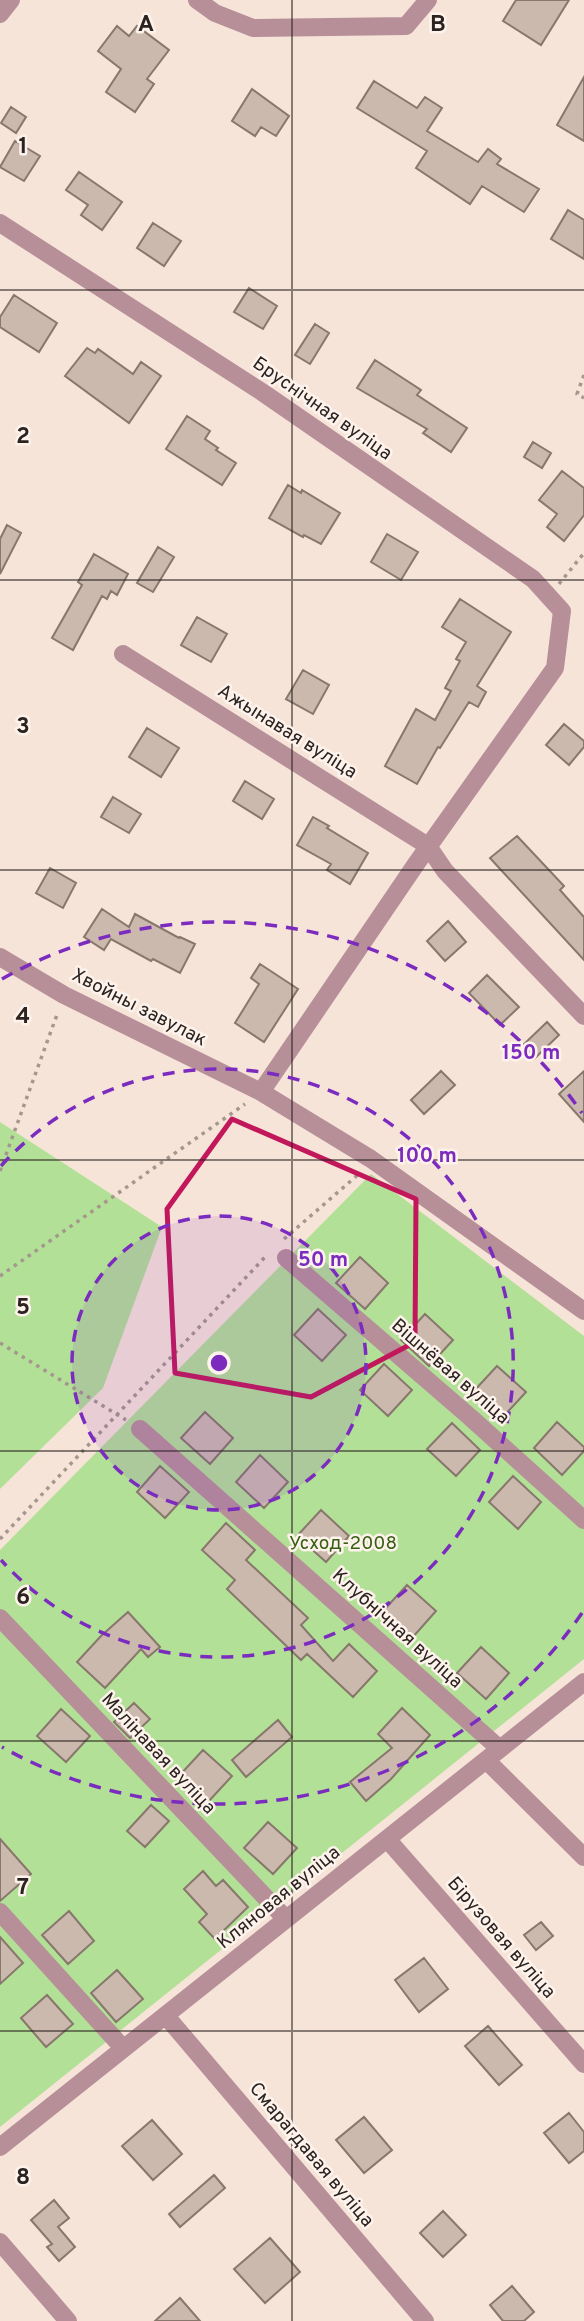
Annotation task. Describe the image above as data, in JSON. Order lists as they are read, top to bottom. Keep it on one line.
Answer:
{"streets":{"street":["Бруснічная вуліца","Ажынавая вуліца","Хвойны завулак","Вішнёвая вуліца","Клубнічная вуліца","Малінавая вуліца","Кляновая вуліца","Бірузовая вуліца","Смарагдавая вуліца"]},"crossings":[["Бруснічная вуліца","Ажынавая вуліца"],["Клубнічная вуліца","Кляновая вуліца"],["Малінавая вуліца","Кляновая вуліца"],["Кляновая вуліца","Бірузовая вуліца"],["Кляновая вуліца","Смарагдавая вуліца"]],"parks":["Усход-2008"],"grid":{"columns":["A","B"],"rows":["1","2","3","4","5","6","7","8"]},"rings":["150 m","100 m","50 m"]}
